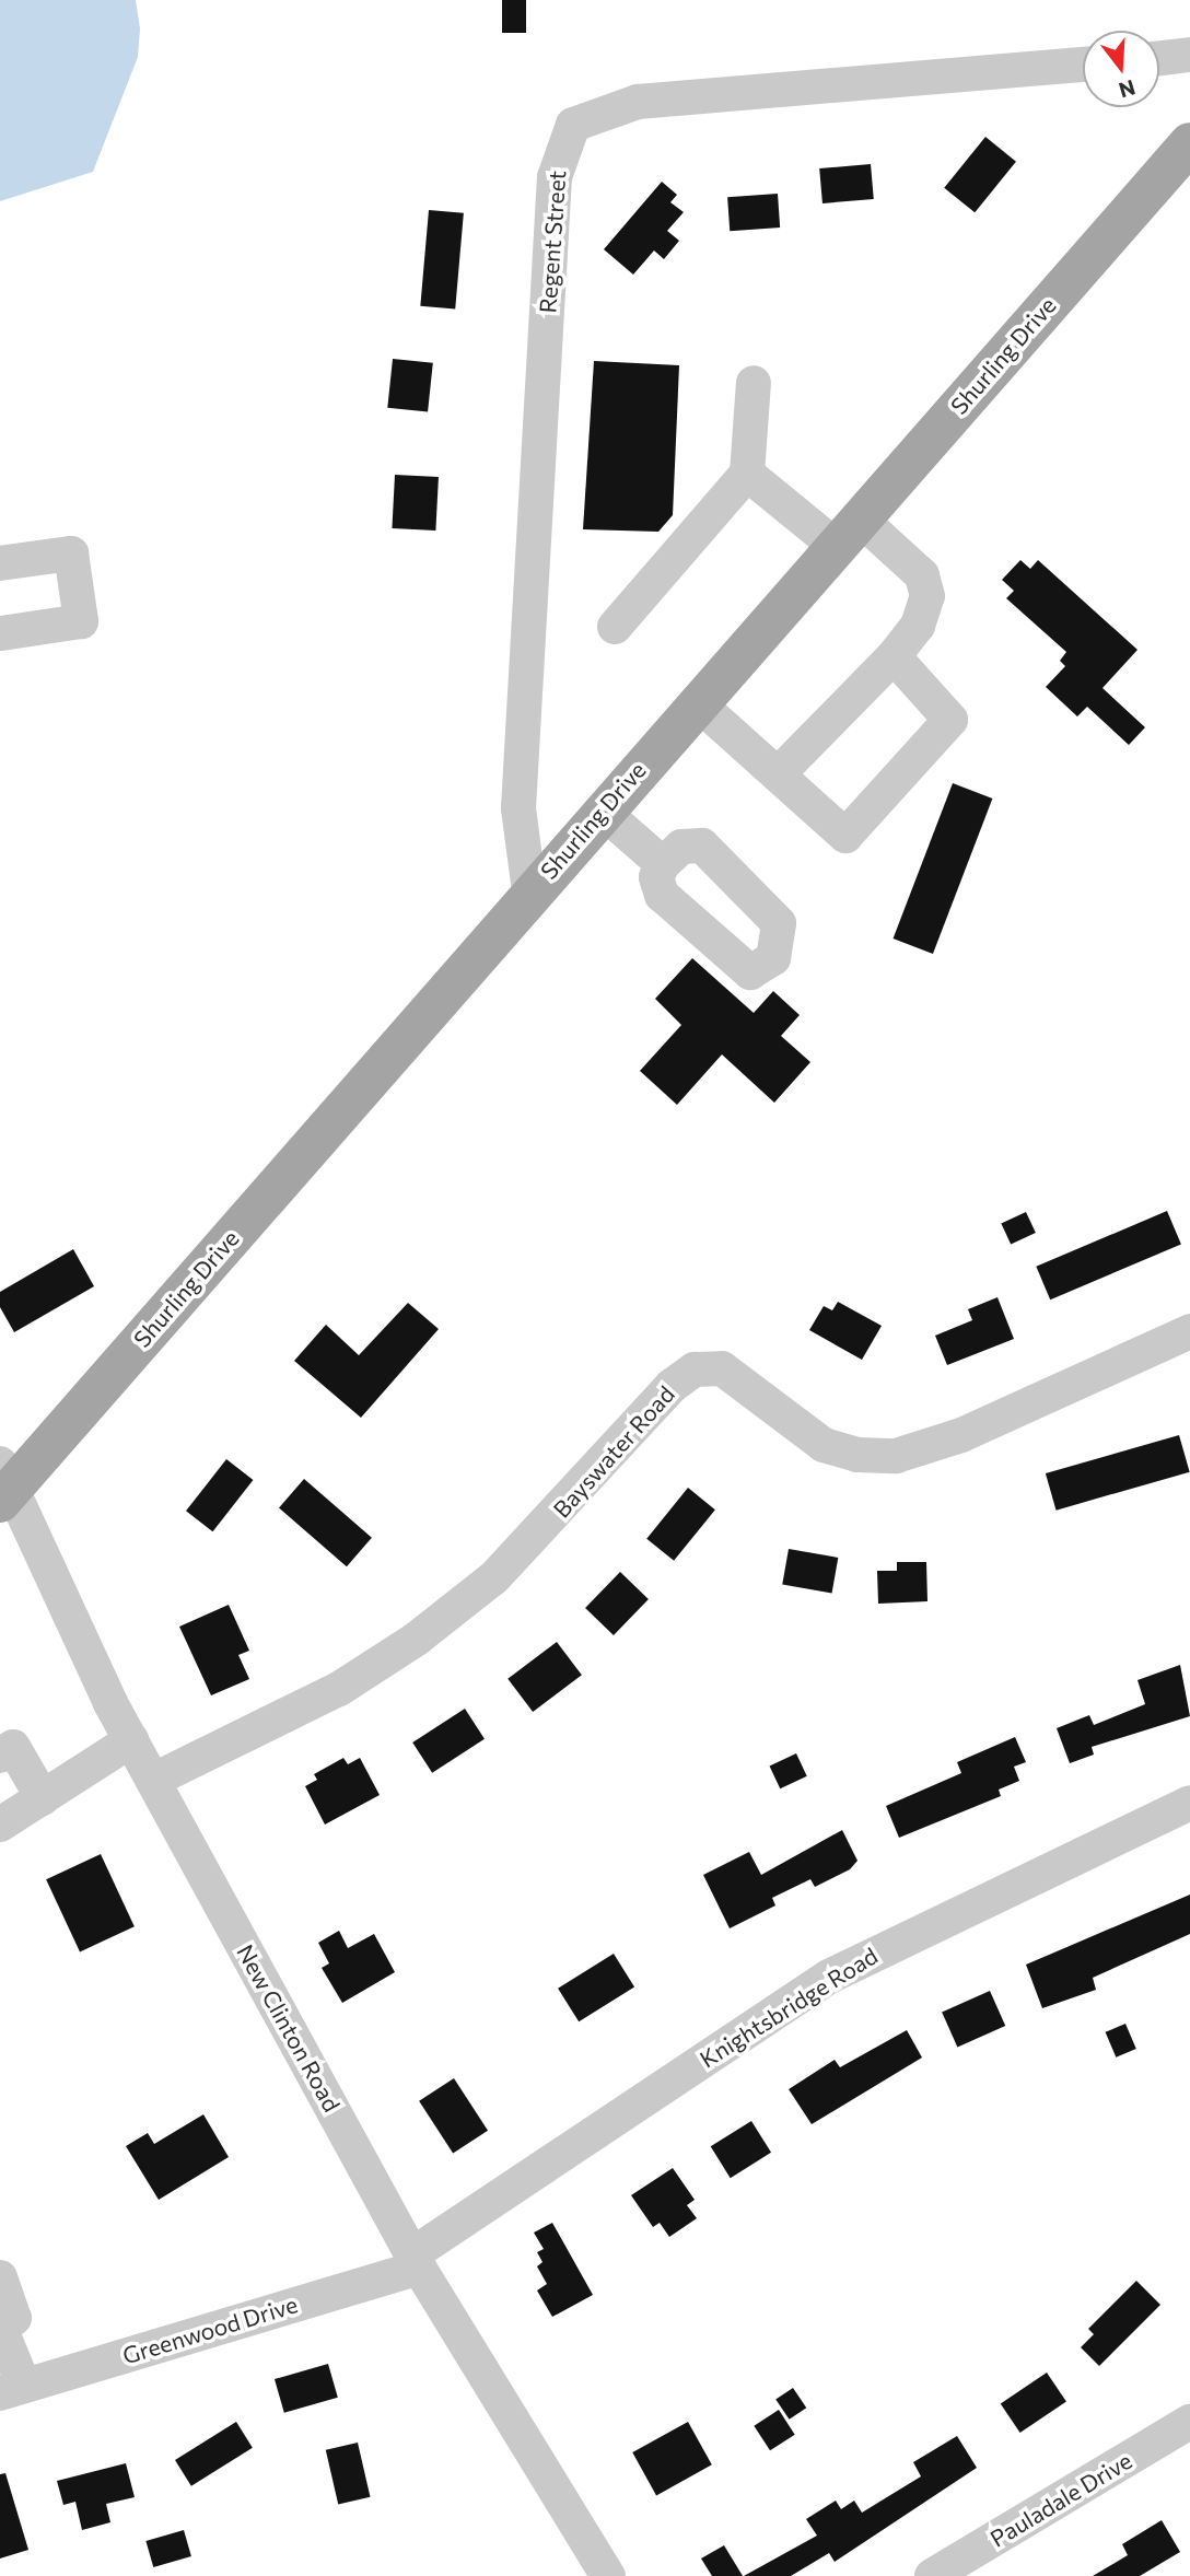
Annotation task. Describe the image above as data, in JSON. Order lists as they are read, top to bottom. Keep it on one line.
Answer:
{"streets":{"main road":["Shurling Drive"],"street":["Regent Street","Bayswater Road","Knightsbridge Road","New Clinton Road","Greenwood Drive","Pauladale Drive"]},"crossings":[["Regent Street","Shurling Drive"],["Shurling Drive","New Clinton Road"],["Bayswater Road","New Clinton Road"],["Knightsbridge Road","New Clinton Road"],["Knightsbridge Road","Greenwood Drive"],["New Clinton Road","Greenwood Drive"]],"north":"bottom"}
